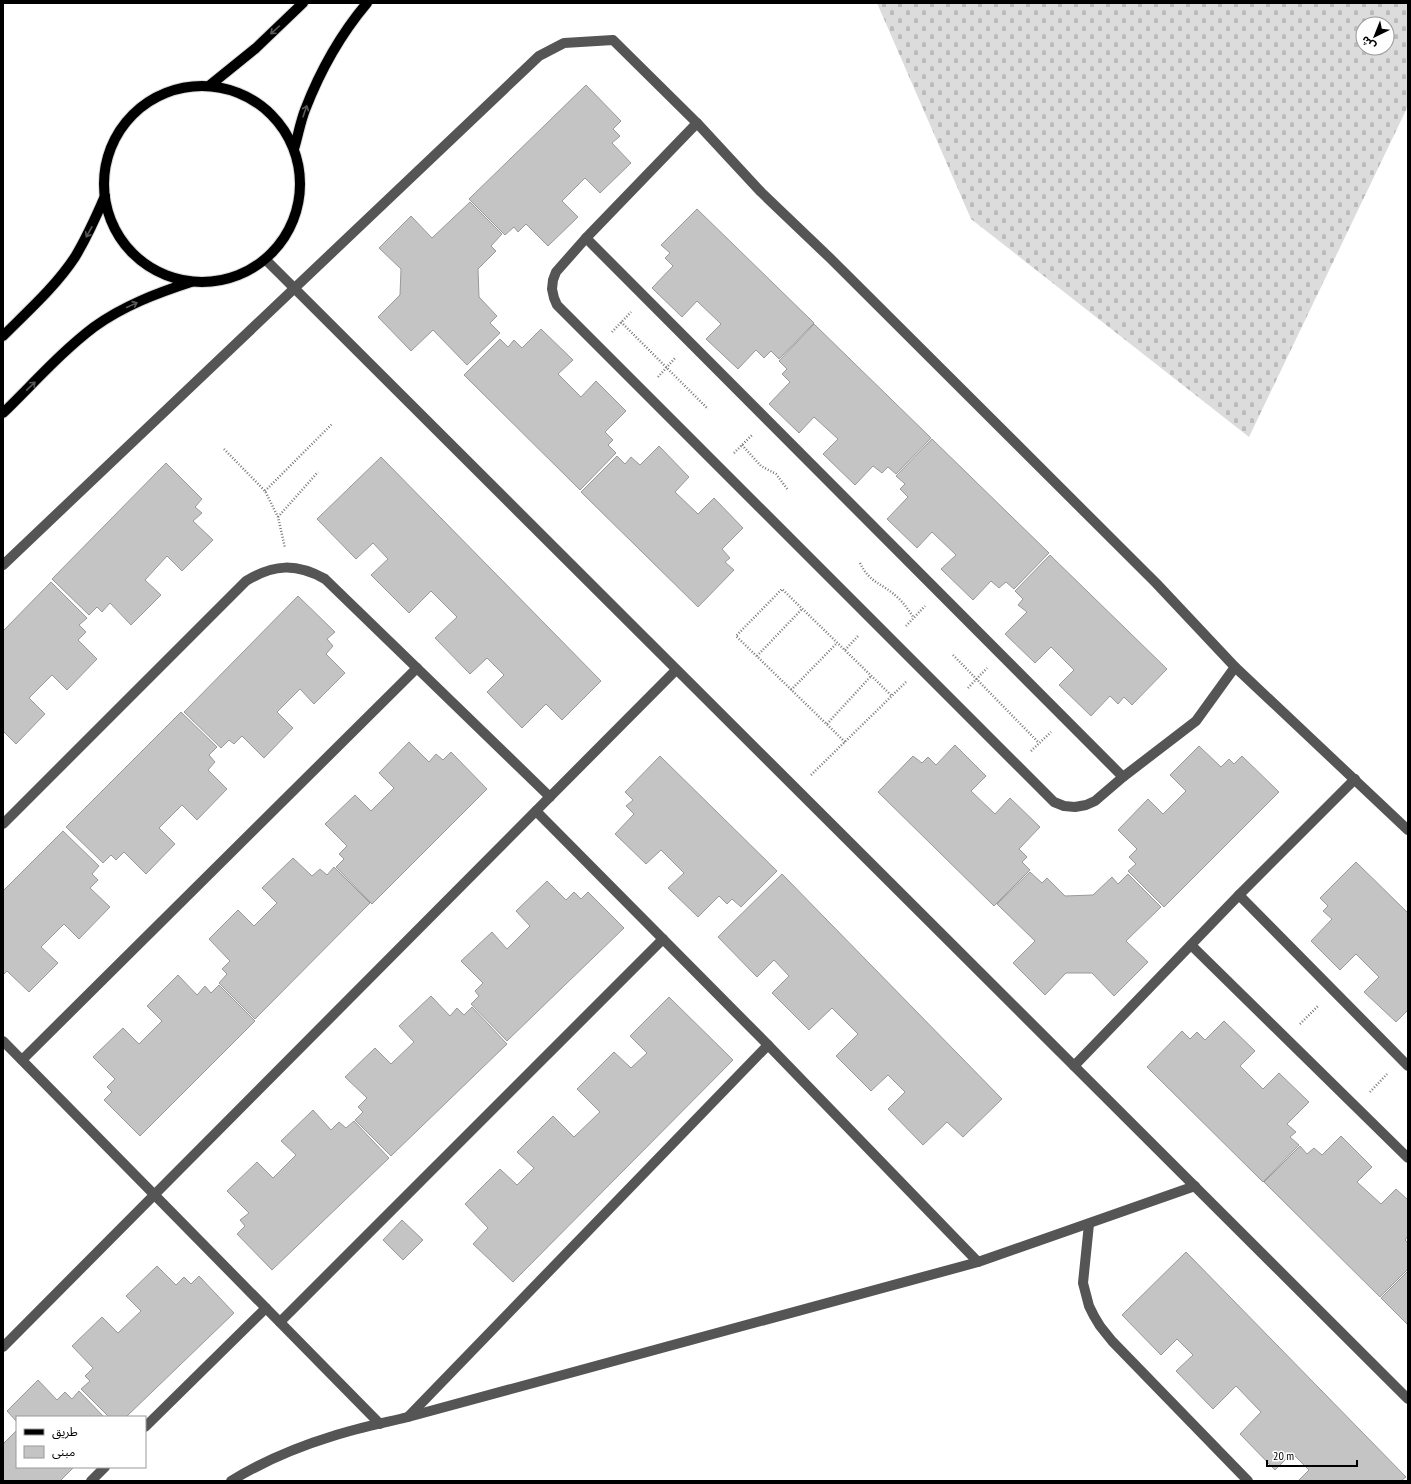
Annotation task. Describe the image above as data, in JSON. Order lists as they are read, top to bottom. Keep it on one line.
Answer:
{"legend":["طريق","مبنى"],"scale_bar":"20 m","north":"bottom left"}
